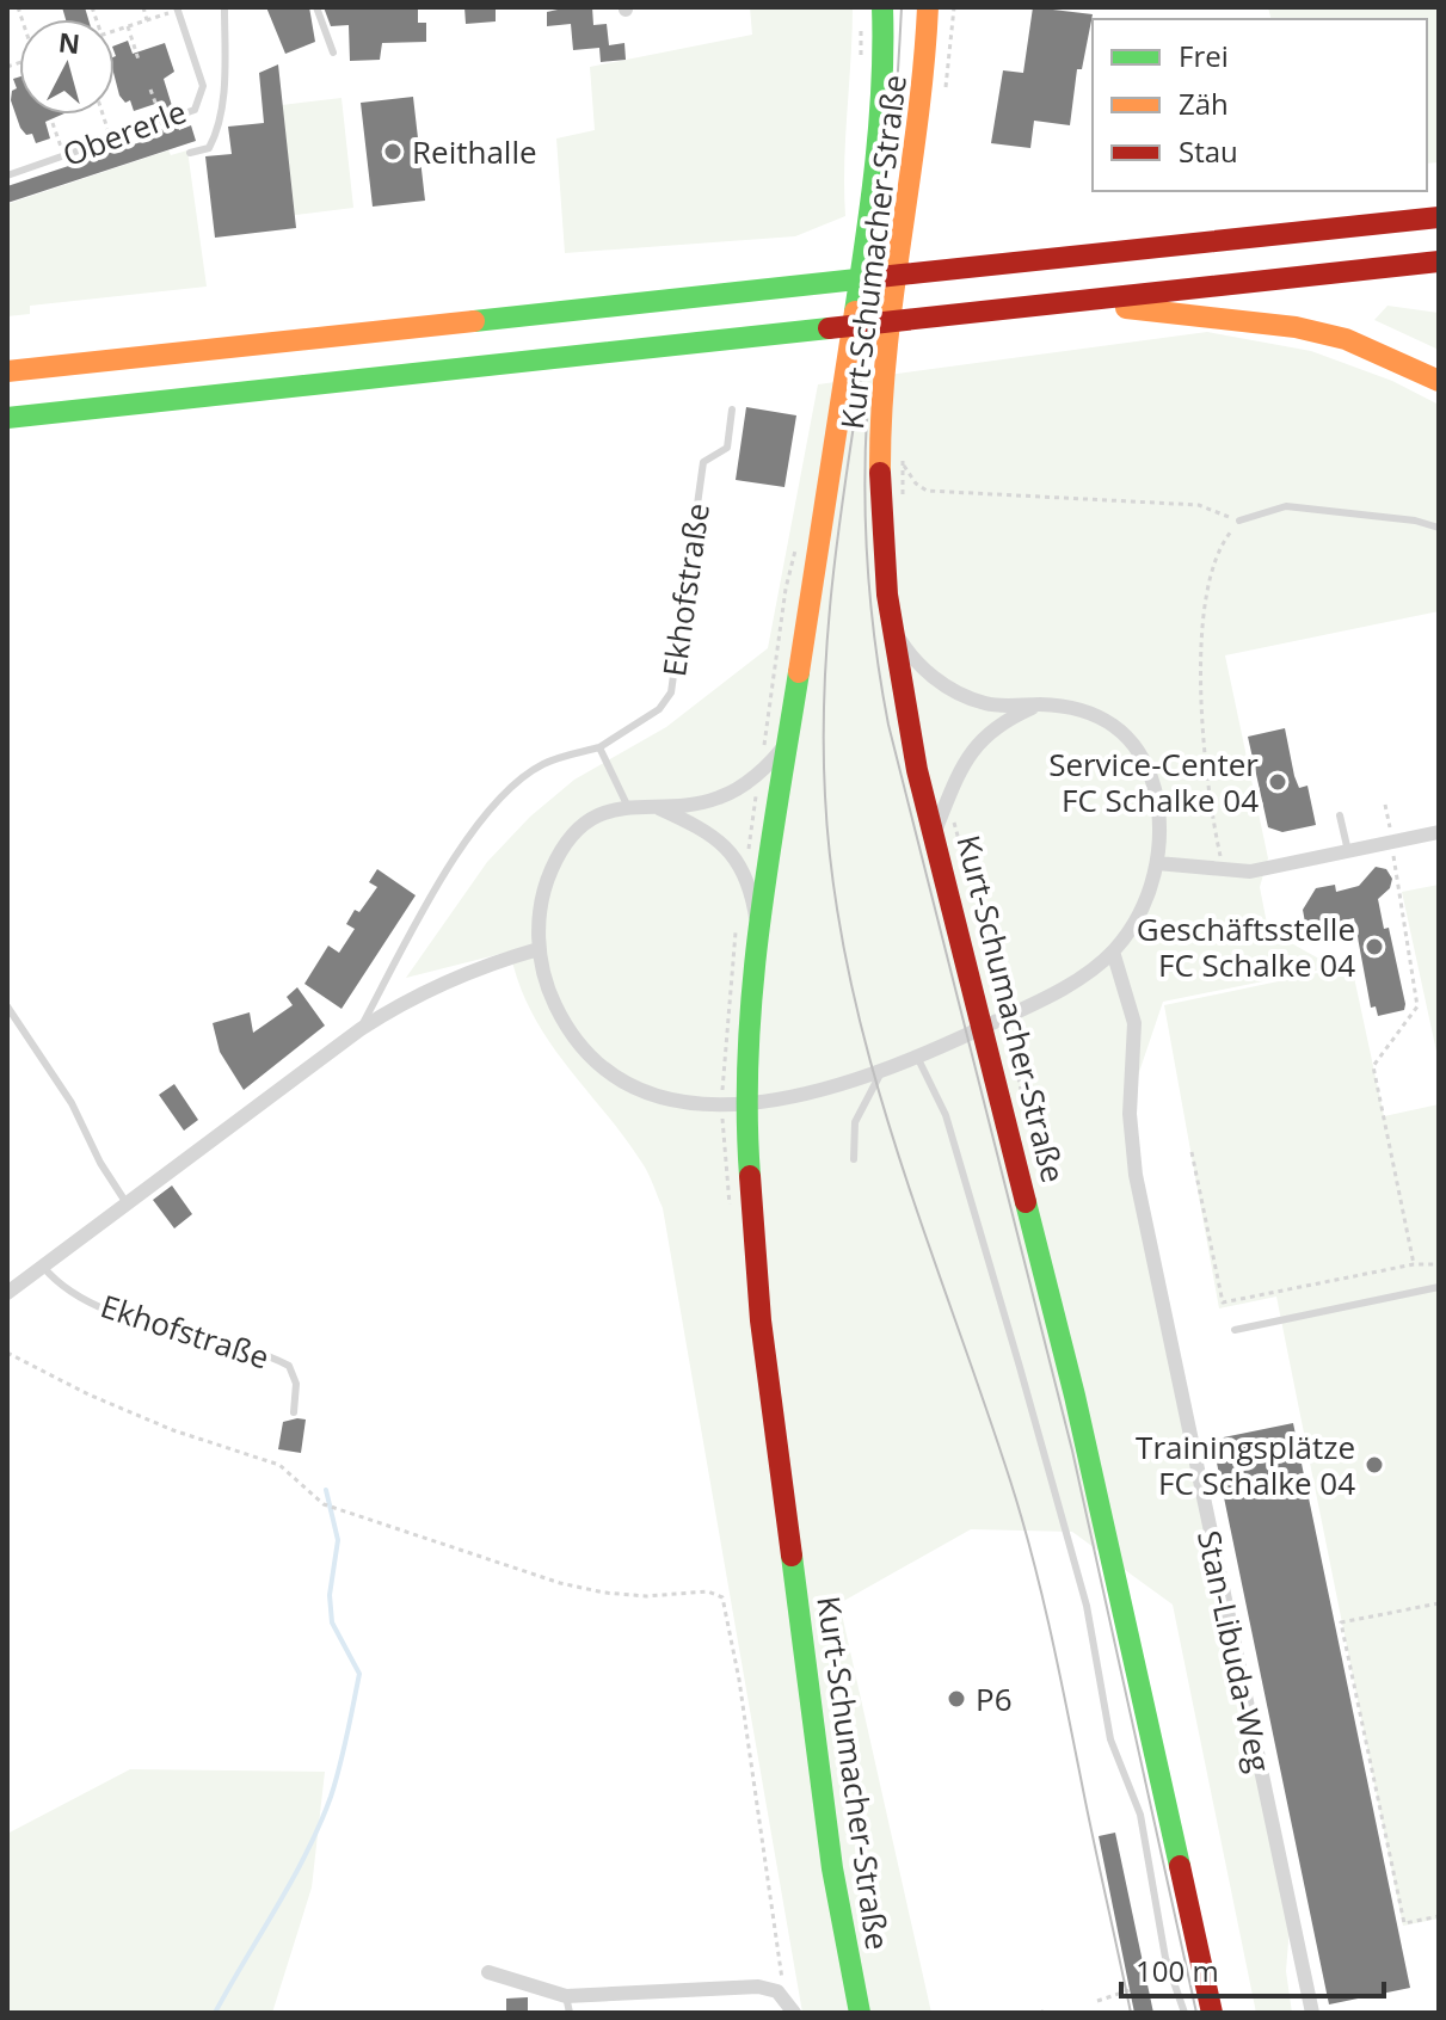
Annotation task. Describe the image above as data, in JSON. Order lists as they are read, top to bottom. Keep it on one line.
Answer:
{"streets":{"main road":["Kurt-Schumacher-Straße"],"street":["Ekhofstraße","Stan-Libuda-Weg"],"lane":["Obererle"]},"places":["Reithalle","Service-Center FC Schalke 04","Geschäftsstelle FC Schalke 04","Trainingsplätze FC Schalke 04","P6"],"legend":["Frei","Zäh","Stau"],"scale_bar":"100 m","north":"top"}
